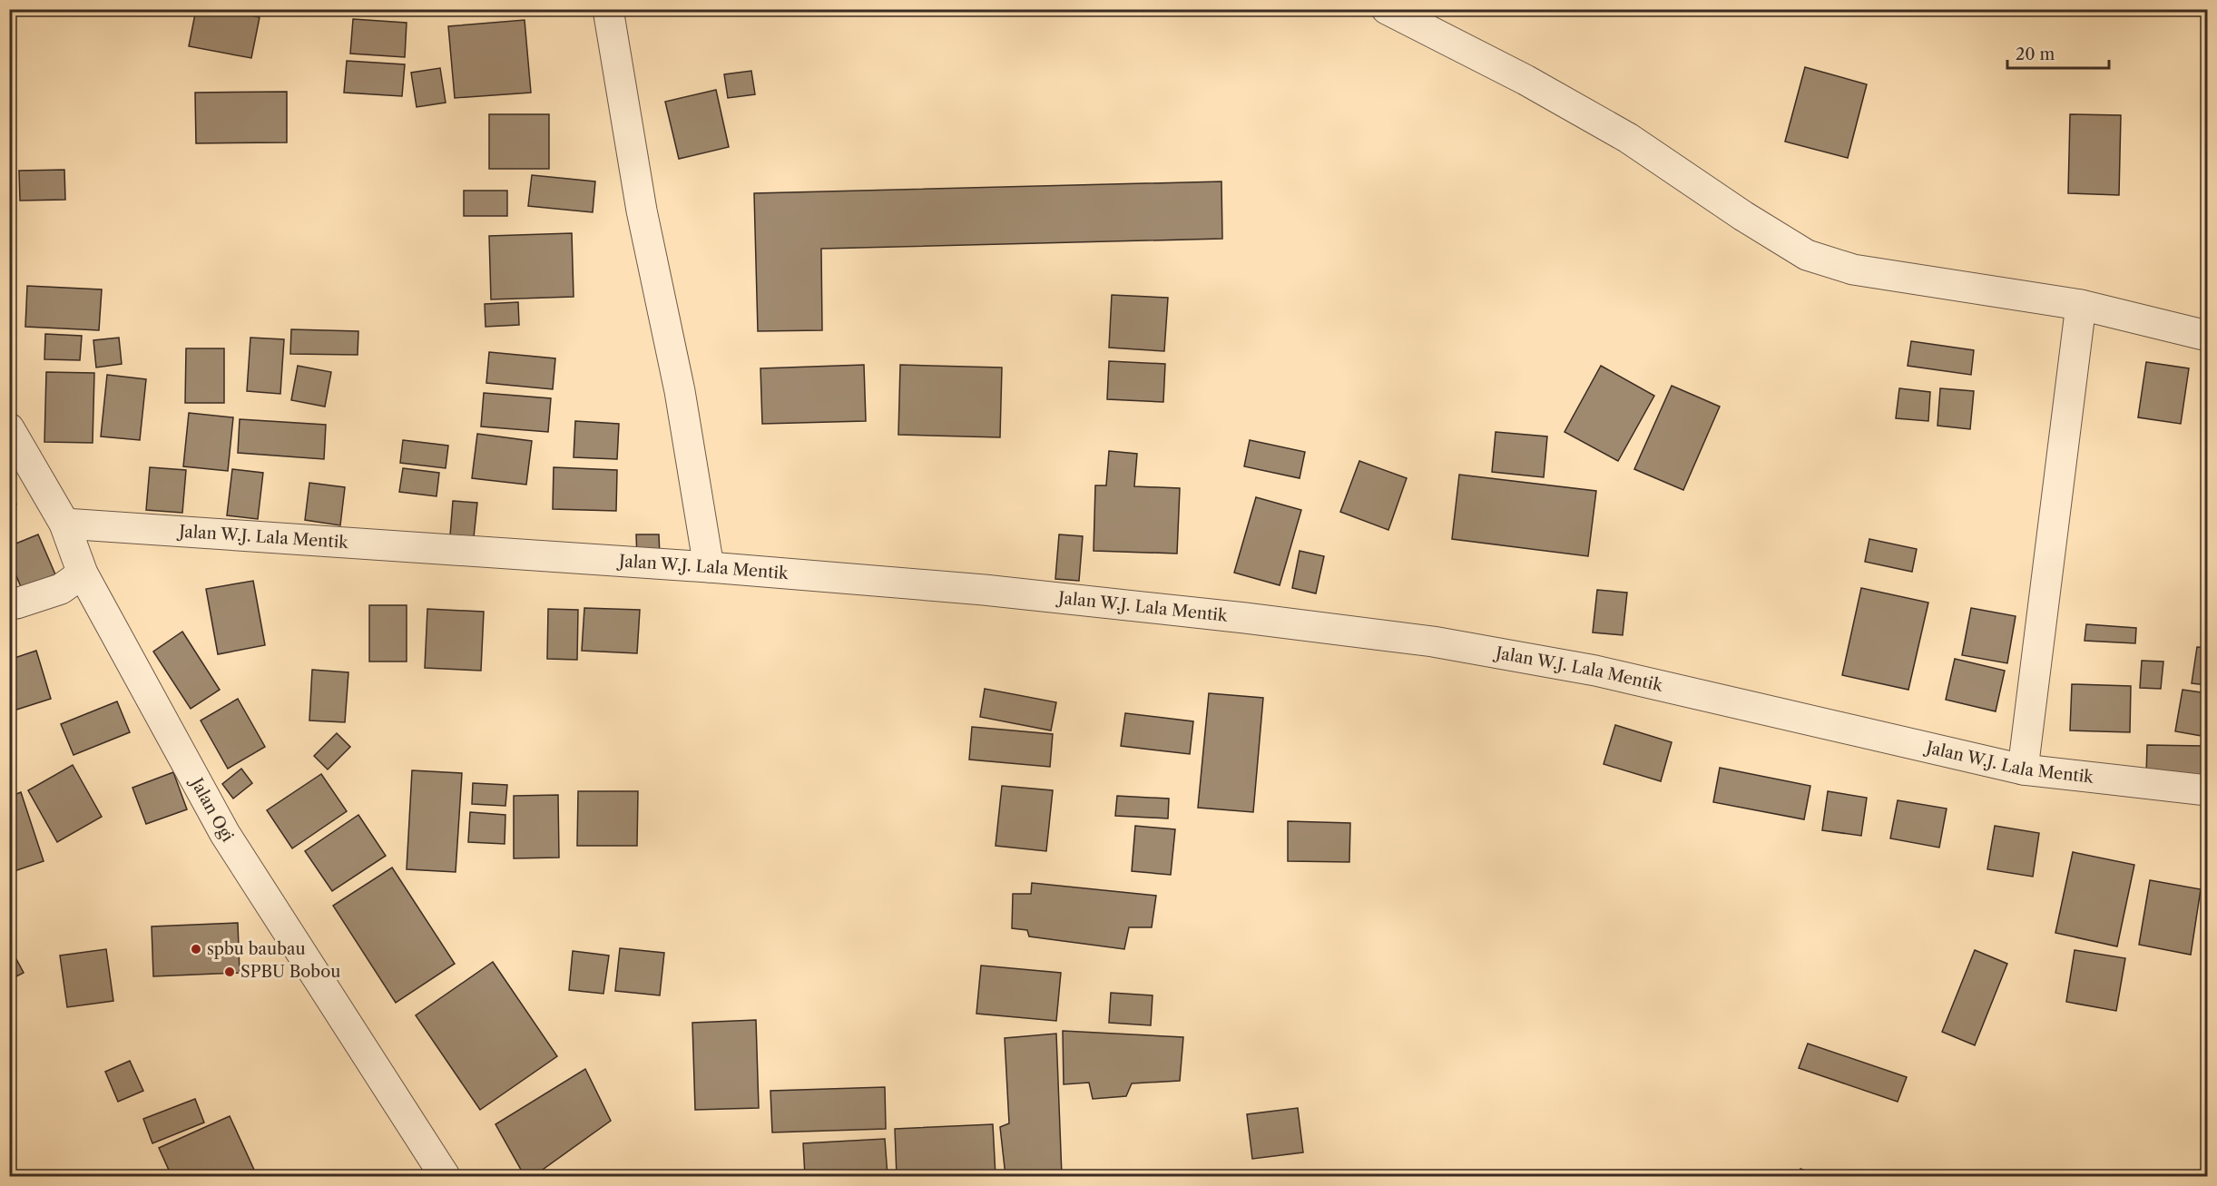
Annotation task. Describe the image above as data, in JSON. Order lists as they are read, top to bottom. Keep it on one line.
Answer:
{"streets":{"street":["Jalan W.J. Lala Mentik","Jalan Ogi"]},"crossings":[["Jalan W.J. Lala Mentik","Jalan Ogi"]],"places":["spbu baubau","SPBU Bobou"],"scale_bar":"20 m"}
